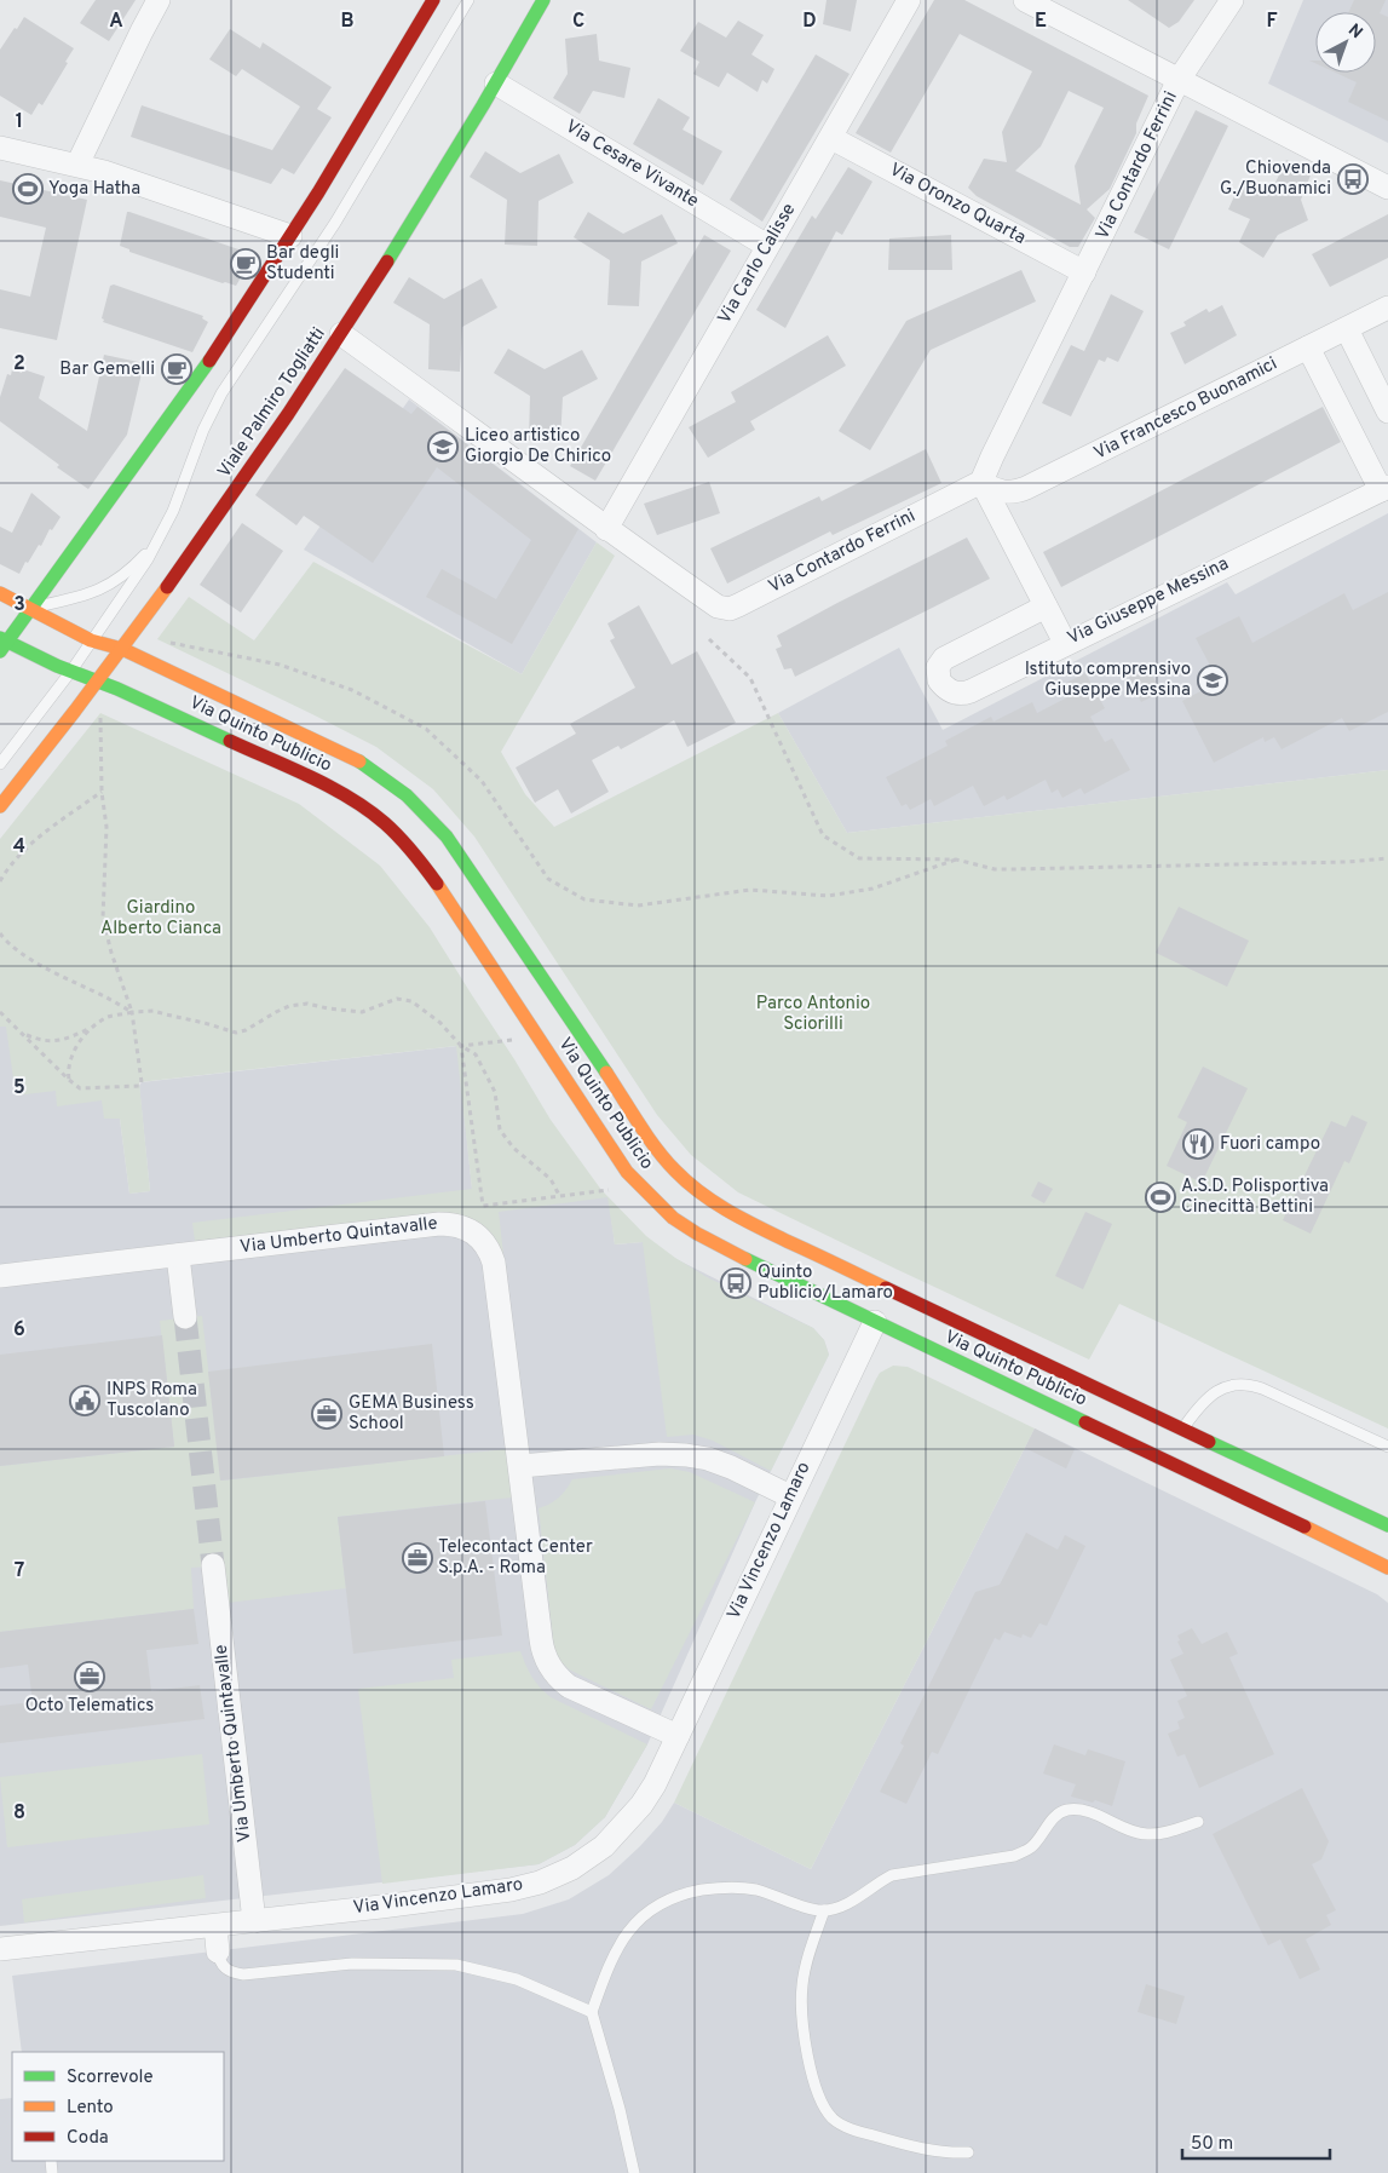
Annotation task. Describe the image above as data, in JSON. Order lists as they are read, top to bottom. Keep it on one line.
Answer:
{"streets":{"street":["Via Cesare Vivante","Via Contardo Ferrini","Via Oronzo Quarta","Via Carlo Calisse","Viale Palmiro Togliatti","Via Francesco Buonamici","Via Giuseppe Messina","Via Quinto Publicio","Via Umberto Quintavalle","Via Vincenzo Lamaro"]},"crossings":[["Via Cesare Vivante","Via Carlo Calisse"],["Via Cesare Vivante","Viale Palmiro Togliatti"],["Via Contardo Ferrini","Via Oronzo Quarta"],["Via Contardo Ferrini","Via Carlo Calisse"],["Via Contardo Ferrini","Viale Palmiro Togliatti"],["Via Contardo Ferrini","Via Francesco Buonamici"],["Via Oronzo Quarta","Via Carlo Calisse"],["Viale Palmiro Togliatti","Via Quinto Publicio"],["Via Quinto Publicio","Via Vincenzo Lamaro"],["Via Umberto Quintavalle","Via Vincenzo Lamaro"]],"parks":["Giardino Alberto Cianca","Parco Antonio Sciorilli"],"places":{"bus stop":["Chiovenda G./Buonamici","Quinto Publicio/Lamaro"],"sports":["Yoga Hatha","A.S.D. Polisportiva Cinecittà Bettini"],"cafe":["Bar degli Studenti","Bar Gemelli"],"school or university":["Liceo artistico Giorgio De Chirico","Istituto comprensivo Giuseppe Messina"],"restaurant":["Fuori campo"],"public building":["INPS Roma Tuscolano"],"office":["GEMA Business School","Telecontact Center S.p.A. - Roma","Octo Telematics"]},"legend":["Scorrevole","Lento","Coda"],"scale_bar":"50 m","north":"top right","grid":{"columns":["A","B","C","D","E","F"],"rows":["1","2","3","4","5","6","7","8"]}}
